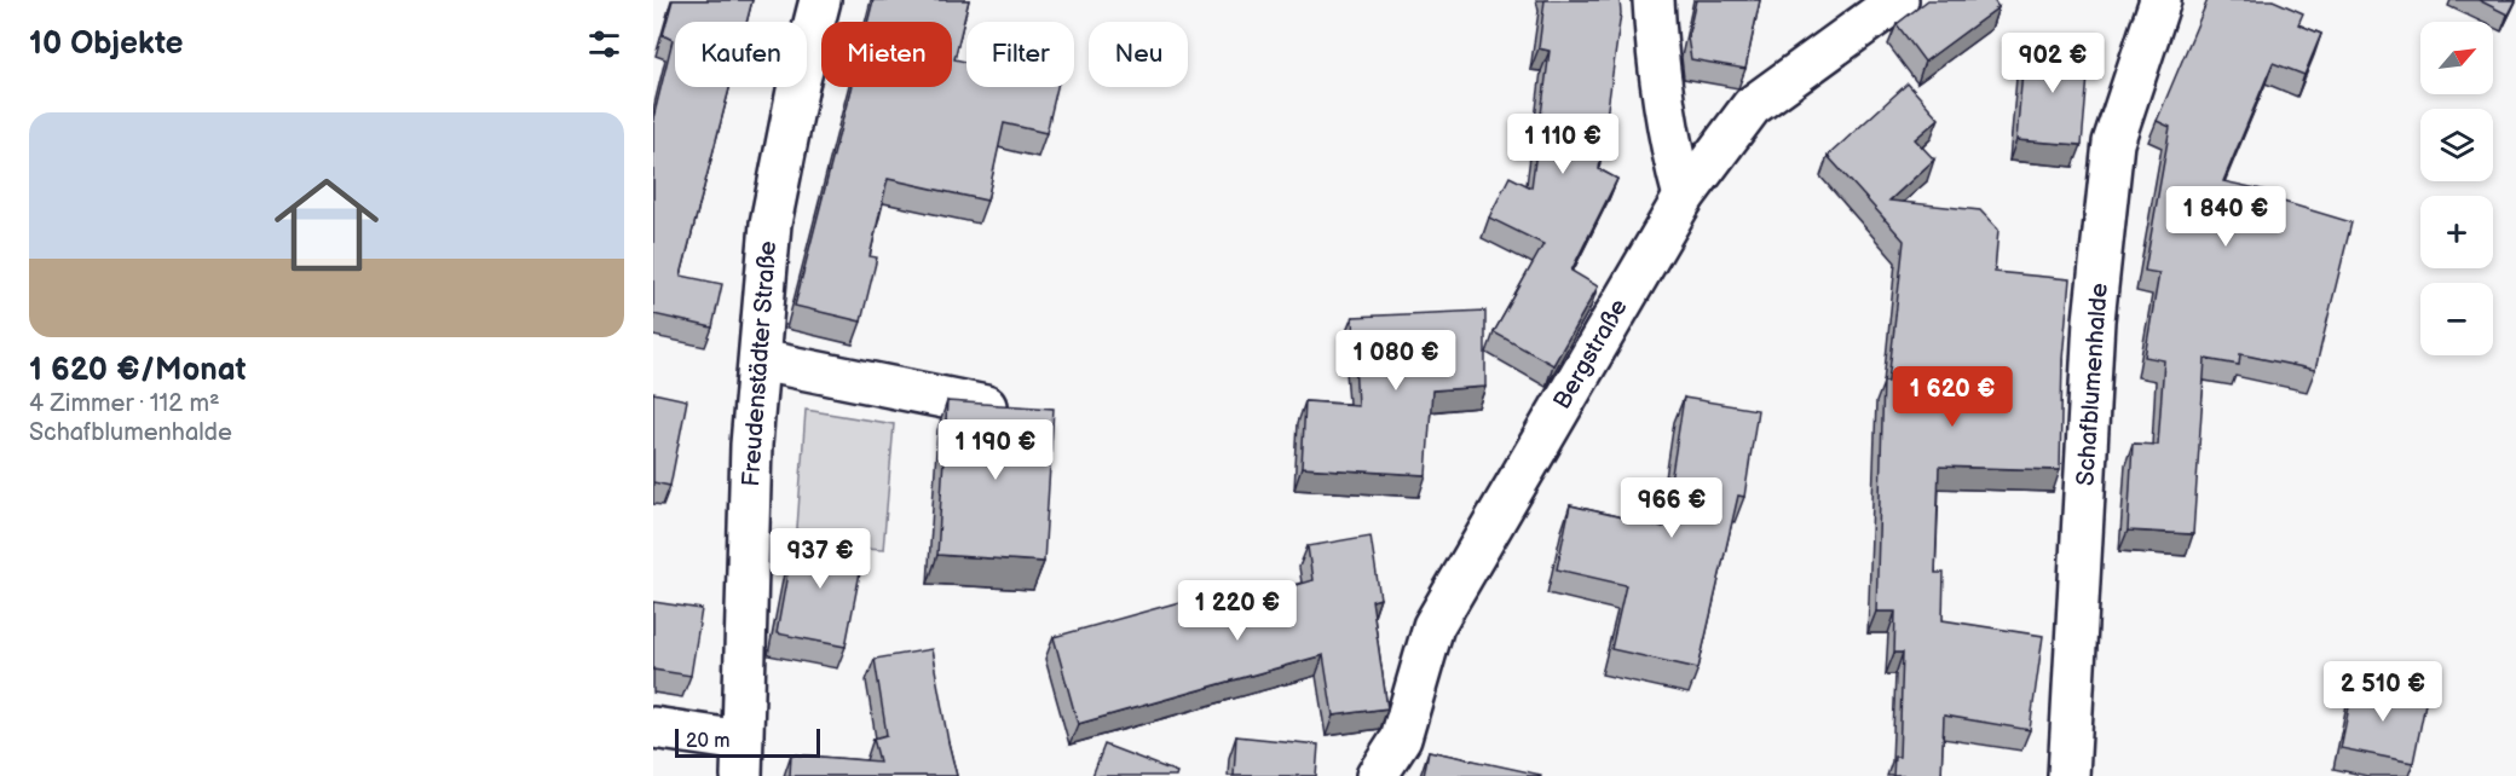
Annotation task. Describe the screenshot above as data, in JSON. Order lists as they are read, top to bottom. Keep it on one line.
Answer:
{"streets":{"street":["Bergstraße","Freudenstädter Straße","Schafblumenhalde"]},"scale_bar":"20 m","north":"top right","page":{"heading":"10 Objekte","map_buttons":["+","−"],"chip":["Kaufen","Mieten","Filter","Neu"],"price":["902 €","1 110 €","1 840 €","1 080 €","1 620 €","1 190 €","966 €","937 €","1 220 €","2 510 €"],"list":[{"name":"1 620 €/Monat","note":"4 Zimmer · 112 m² · Schafblumenhalde"}],"scale":"20 m"}}
